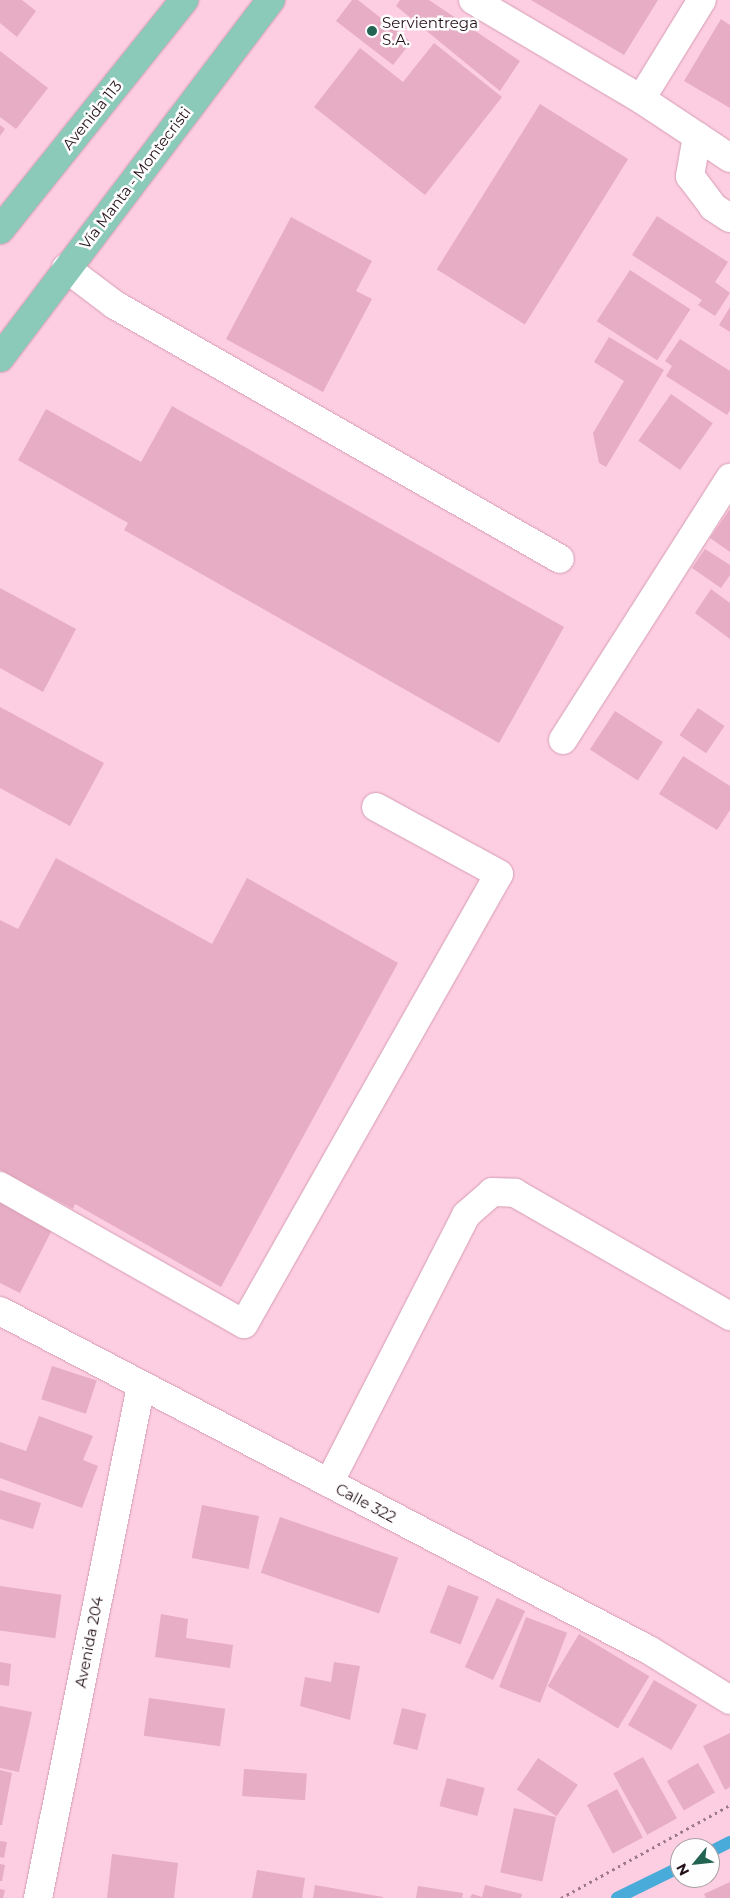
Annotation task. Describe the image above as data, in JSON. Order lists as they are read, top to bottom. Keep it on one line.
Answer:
{"streets":{"main road":["Avenida 113","Vía Manta - Montecristi"],"street":["Calle 322","Avenida 204"]},"crossings":[["Calle 322","Avenida 204"]],"places":["Servientrega S.A."],"north":"bottom left"}
